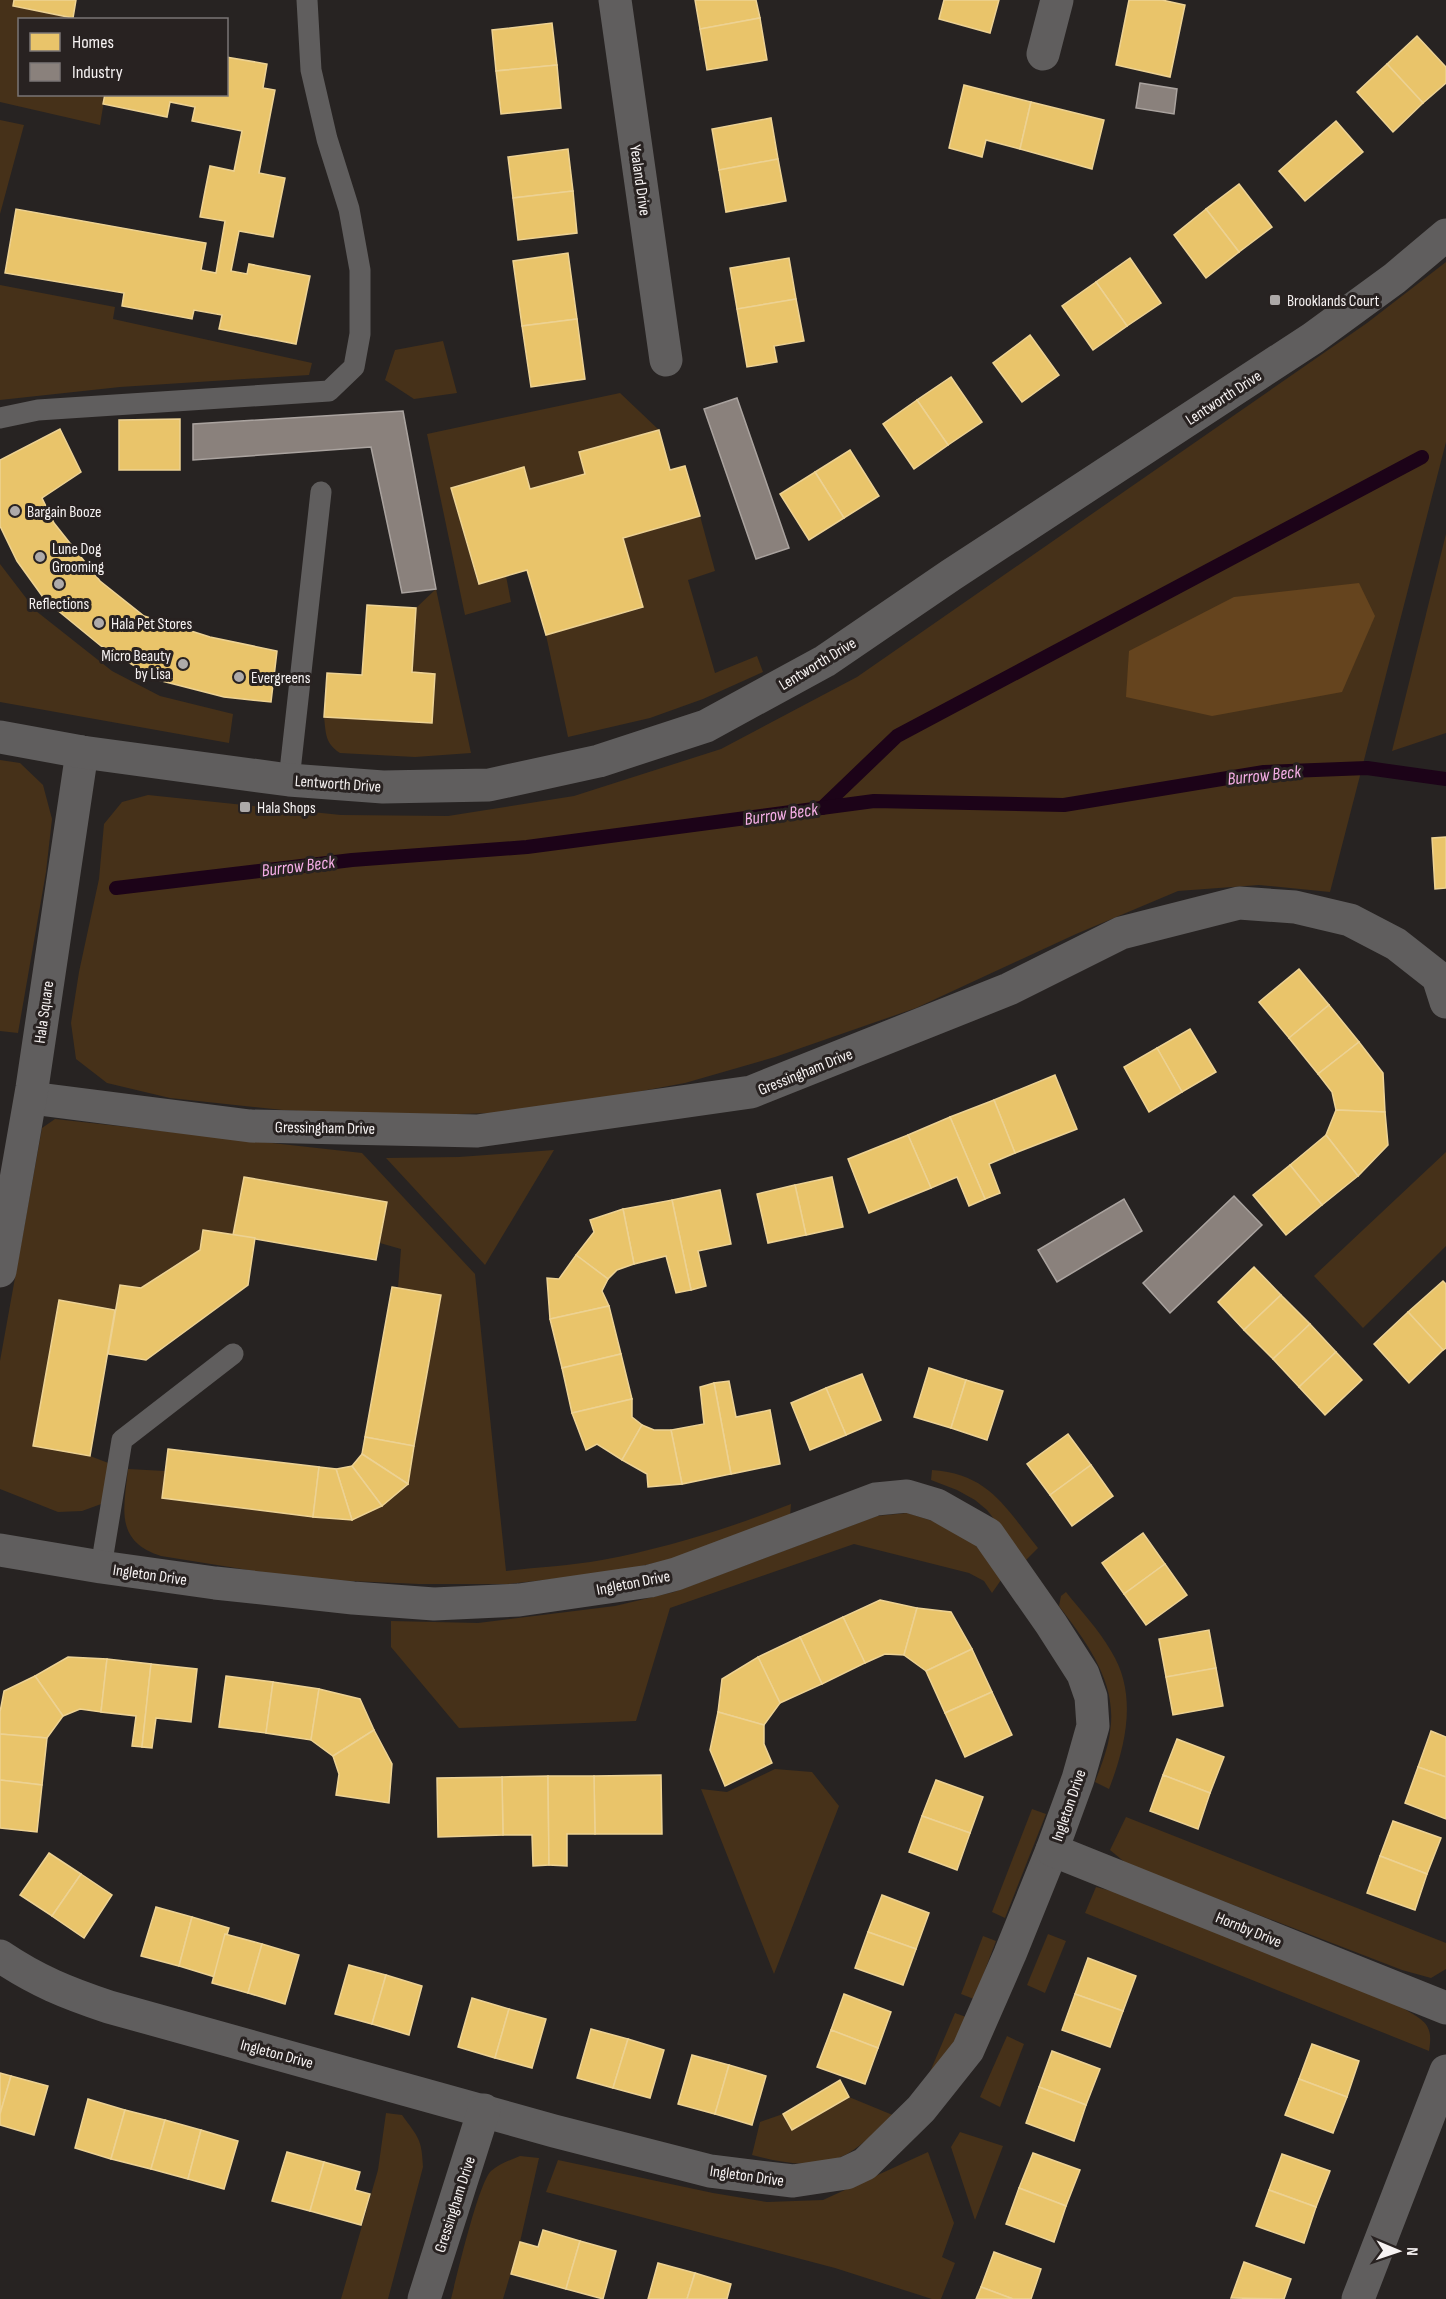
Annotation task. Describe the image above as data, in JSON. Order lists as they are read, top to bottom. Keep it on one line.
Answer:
{"streets":{"street":["Yealand Drive","Lentworth Drive","Hala Square","Gressingham Drive","Ingleton Drive","Hornby Drive"]},"crossings":[["Lentworth Drive","Hala Square"],["Hala Square","Gressingham Drive"],["Gressingham Drive","Ingleton Drive"],["Ingleton Drive","Hornby Drive"]],"water":["Burrow Beck"],"places":{"transit":["Brooklands Court","Hala Shops"],"other":["Bargain Booze","Lune Dog Grooming","Reflections","Hala Pet Stores","Micro Beauty by Lisa","Evergreens"]},"legend":["Homes","Industry"],"north":"right"}
